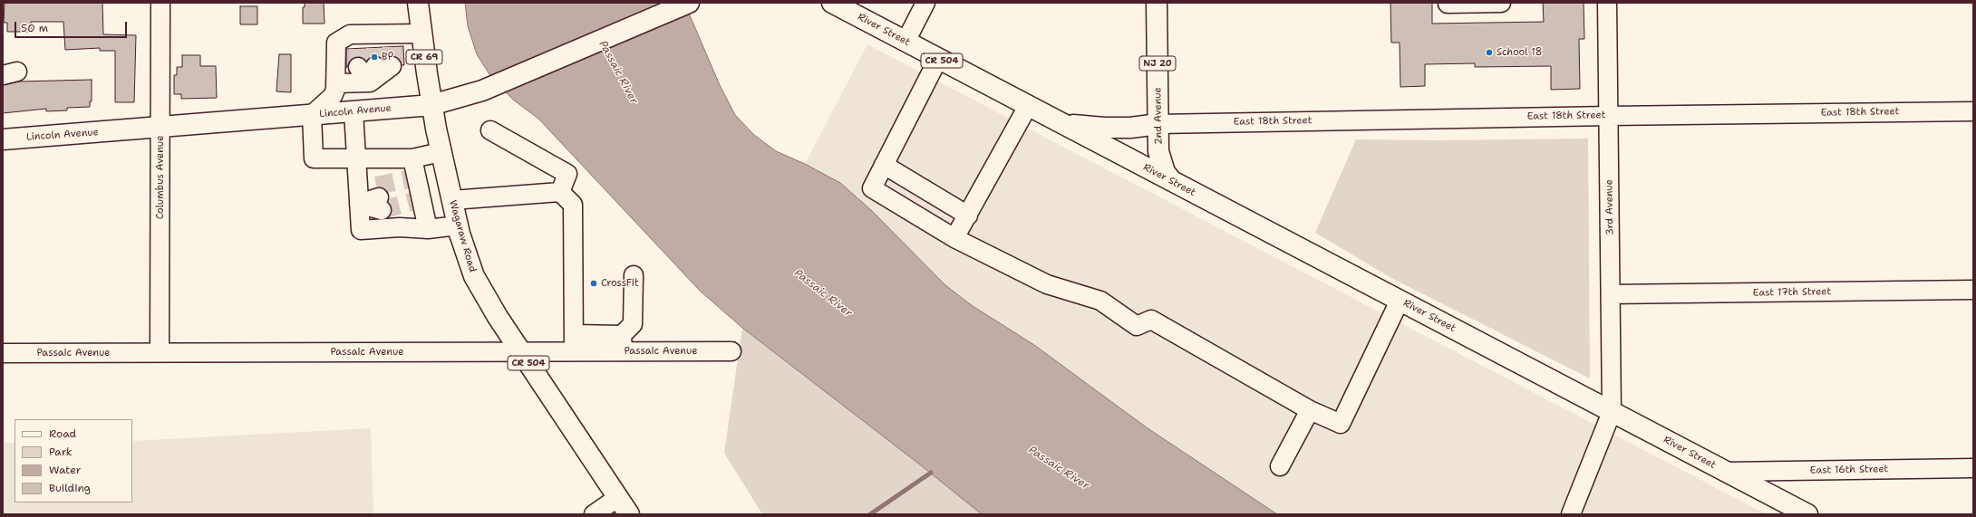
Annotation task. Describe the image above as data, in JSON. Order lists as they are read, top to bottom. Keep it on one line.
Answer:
{"streets":{"main road":["River Street","CR 69","CR 504","NJ 20","Lincoln Avenue","2nd Avenue","Wagaraw Road"],"street":["East 18th Street","Columbus Avenue","3rd Avenue","East 17th Street","Passaic Avenue","East 16th Street"]},"crossings":[["River Street","East 18th Street"],["River Street","2nd Avenue"],["River Street","3rd Avenue"],["River Street","East 16th Street"],["Lincoln Avenue","Columbus Avenue"],["Lincoln Avenue","Wagaraw Road"],["East 18th Street","2nd Avenue"],["East 18th Street","3rd Avenue"],["Columbus Avenue","Passaic Avenue"],["3rd Avenue","East 17th Street"],["Wagaraw Road","Passaic Avenue"]],"water":["Passaic River"],"places":["School 18","BP","CrossFit"],"legend":["Road","Park","Water","Building"],"scale_bar":"50 m"}
